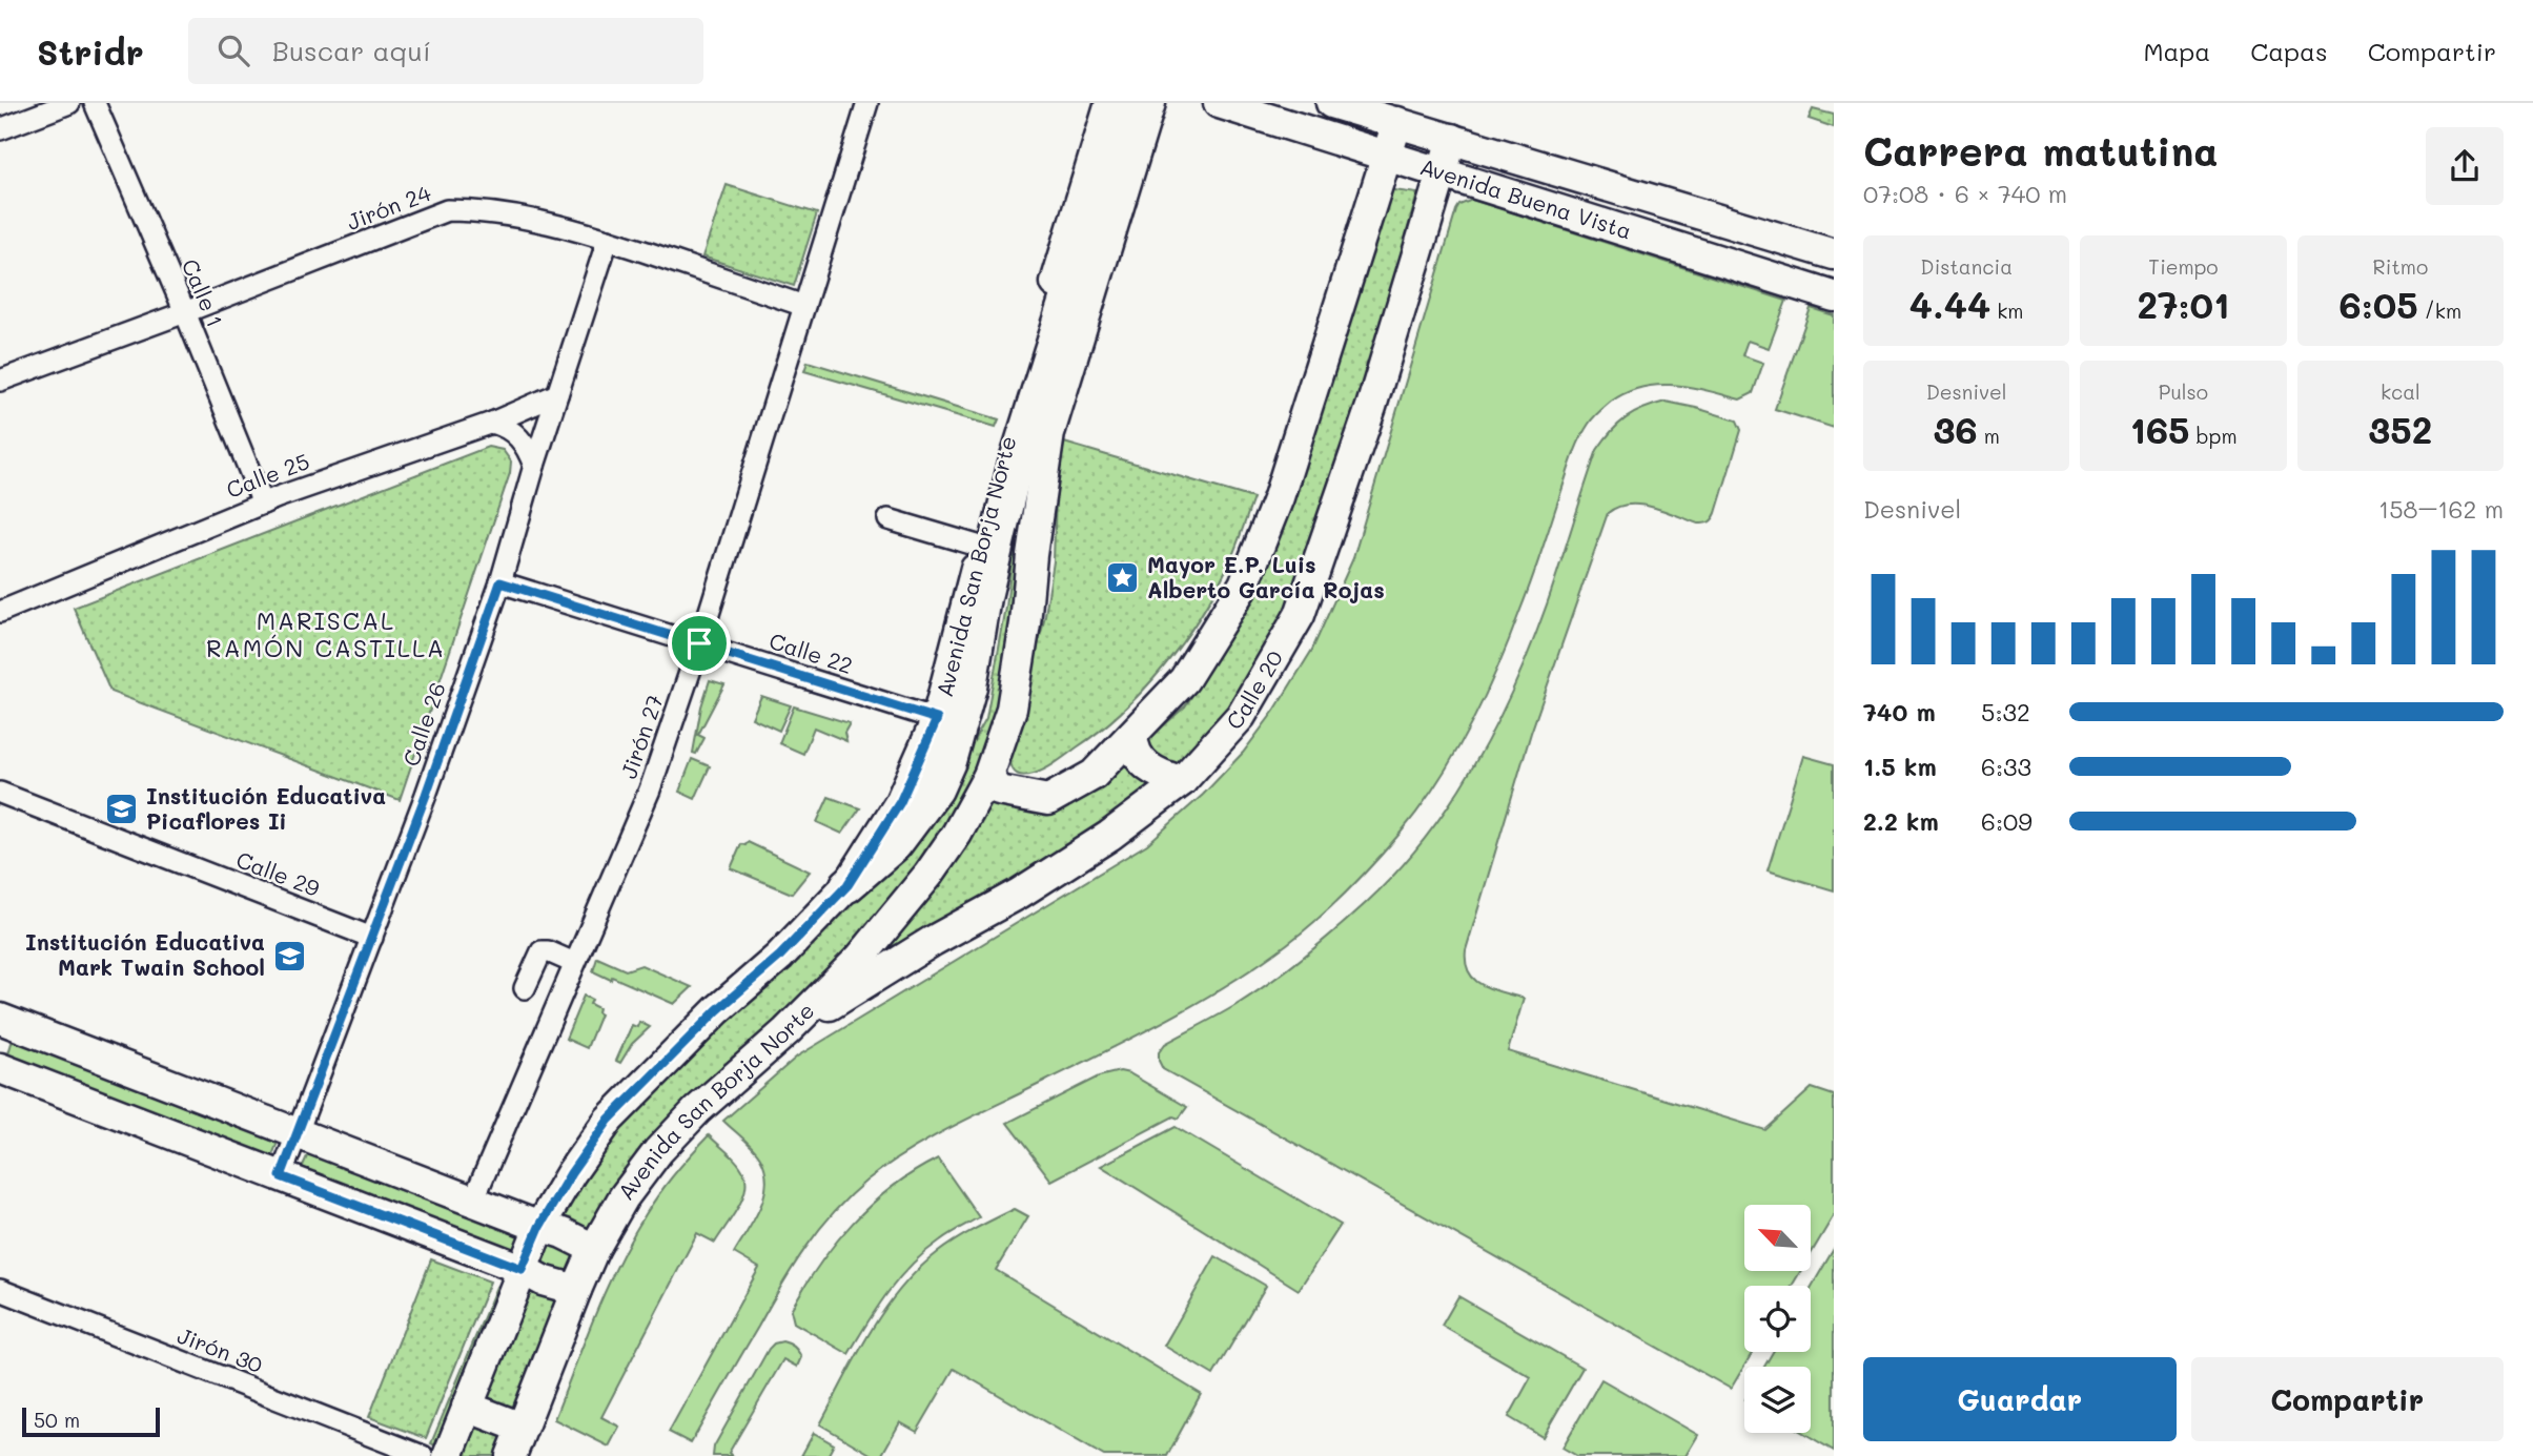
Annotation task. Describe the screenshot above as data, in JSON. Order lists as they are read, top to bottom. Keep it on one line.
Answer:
{"streets":{"main road":["Avenida Buena Vista","Avenida San Borja Norte","Calle 20"],"street":["Jirón 24","Calle 1","Calle 25","Calle 22","Calle 26","Jirón 27","Calle 29","Jirón 30"]},"crossings":[["Avenida Buena Vista","Calle 20"],["Jirón 24","Calle 1"],["Jirón 24","Calle 26"],["Jirón 24","Jirón 27"],["Calle 1","Calle 25"],["Calle 25","Calle 26"],["Avenida San Borja Norte","Calle 22"],["Avenida San Borja Norte","Calle 20"],["Calle 22","Calle 26"],["Calle 22","Jirón 27"],["Calle 26","Calle 29"]],"districts":["MARISCAL RAMÓN CASTILLA"],"places":{"place":["Mayor E.P. Luis Alberto García Rojas"],"school or university":["Institución Educativa Picaflores Ii","Institución Educativa Mark Twain School"]},"scale_bar":"50 m","north":"top left","page":{"header":"Stridr","search":"Buscar aquí","nav":["Mapa","Capas","Compartir"],"heading":["Carrera matutina","07:08 · 6 × 740 m"],"stats":[["Distancia","4.44 km"],["Tiempo","27:01"],["Ritmo","6:05 /km"],["Desnivel","36 m"],["Pulso","165 bpm"],["kcal","352"]],"chart":["Desnivel","158–162 m"],"list":[{"name":"740 m","note":"5:32"},{"name":"1.5 km","note":"6:33"},{"name":"2.2 km","note":"6:09"}],"buttons":["Guardar","Compartir"],"scale":"50 m"}}
